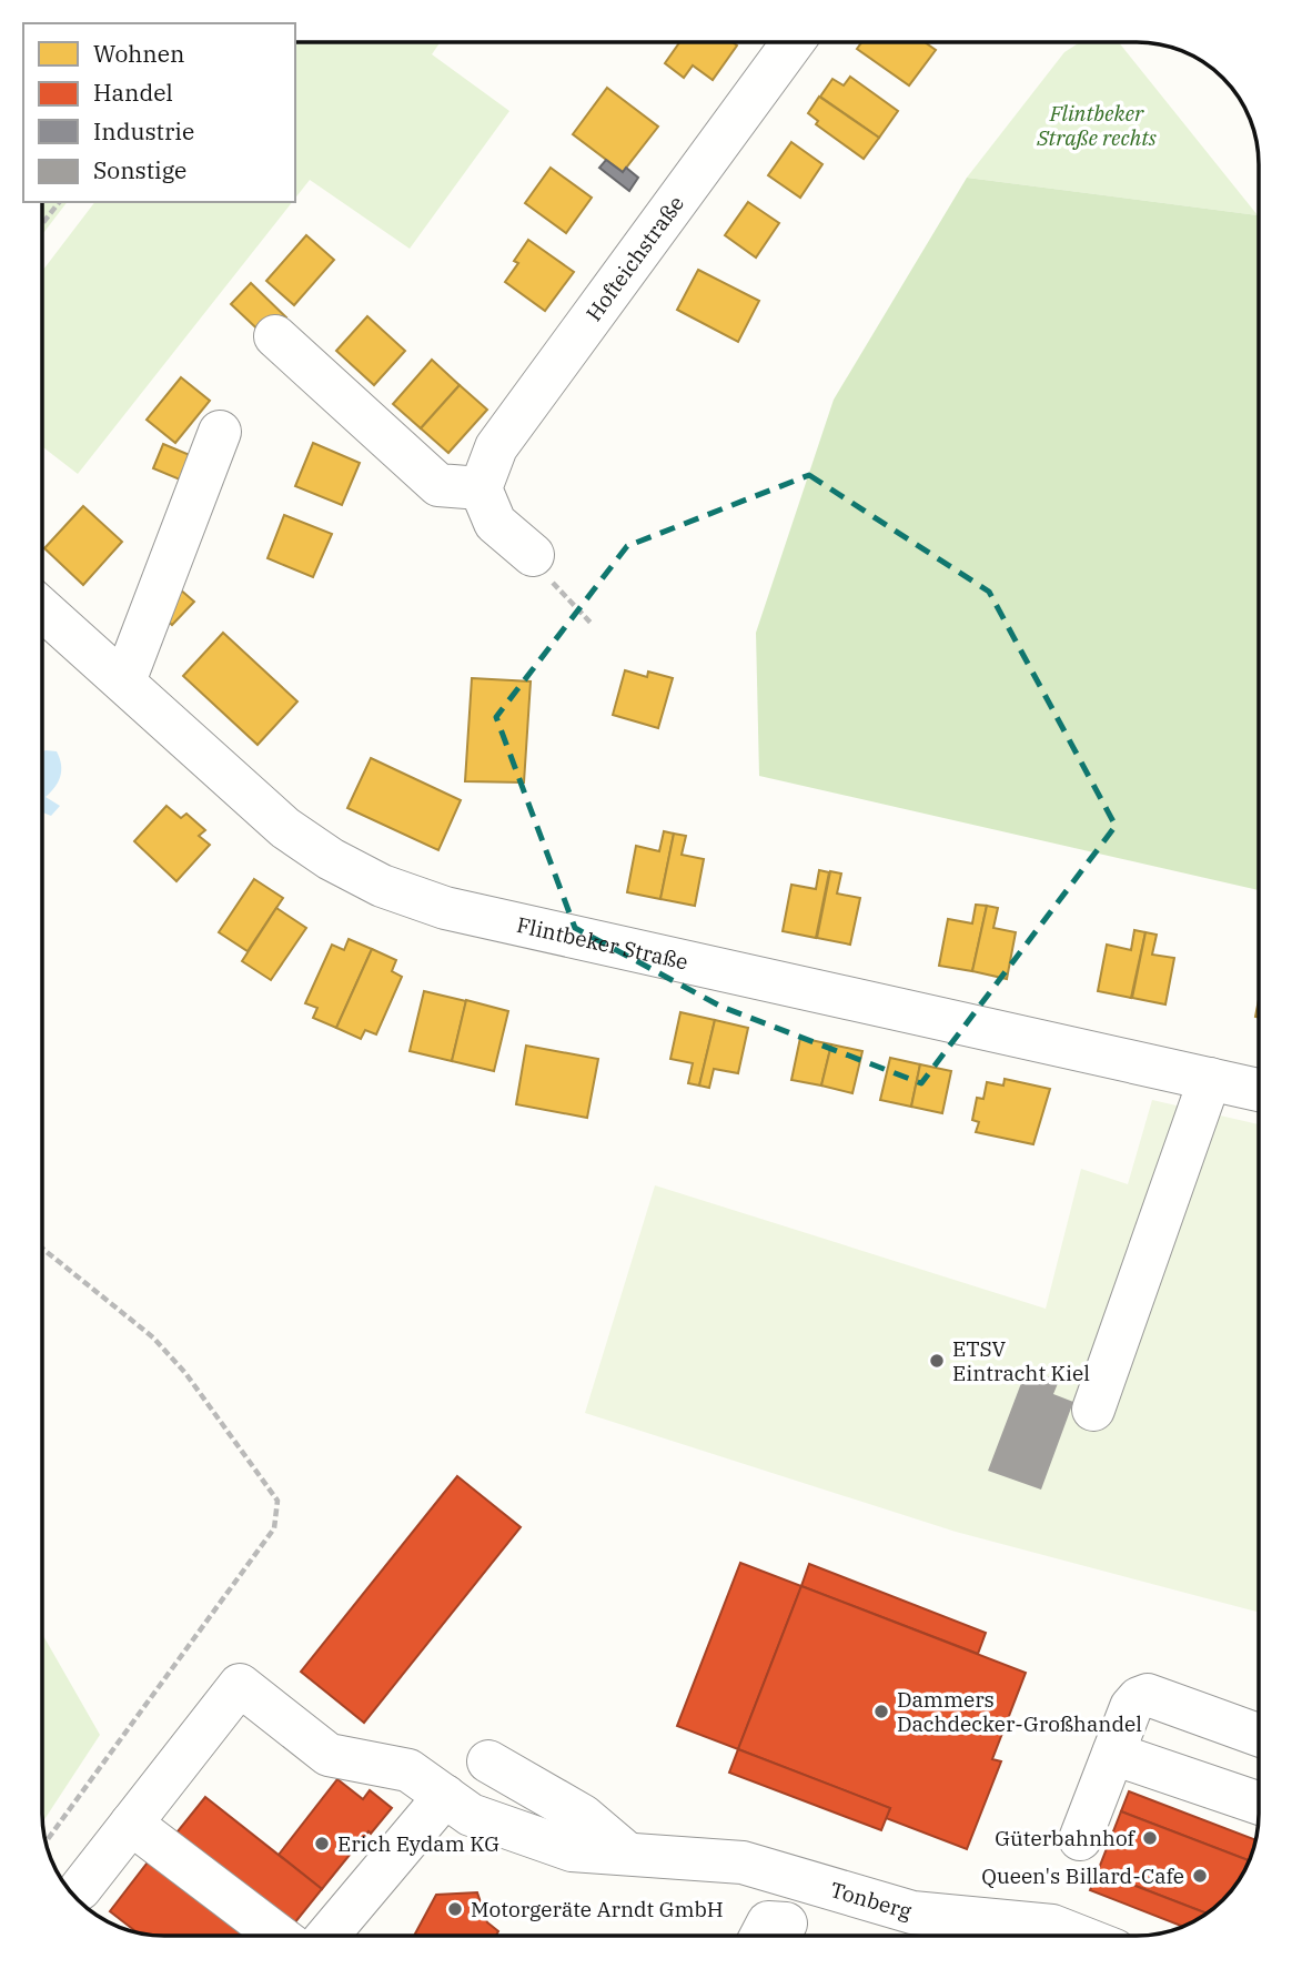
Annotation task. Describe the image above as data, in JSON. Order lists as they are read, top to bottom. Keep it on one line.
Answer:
{"streets":{"street":["Hofteichstraße","Flintbeker Straße","Tonberg"]},"parks":["Flintbeker Straße rechts"],"places":["ETSV Eintracht Kiel","Dammers Dachdecker-Großhandel","Güterbahnhof","Erich Eydam KG","Queen's Billard-Cafe","Motorgeräte Arndt GmbH"],"legend":["Wohnen","Handel","Industrie","Sonstige"]}
